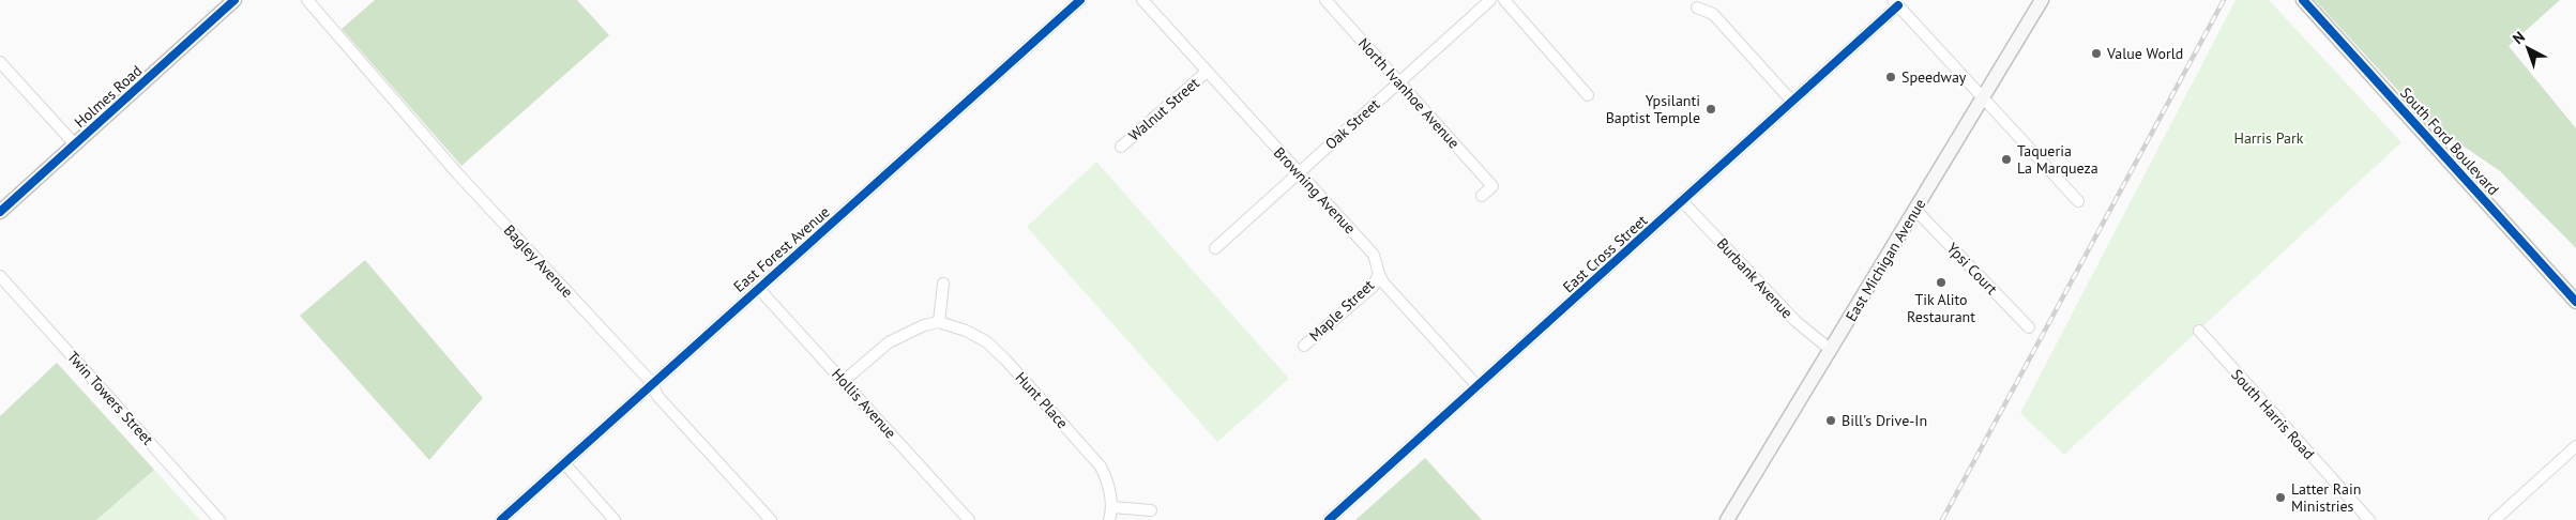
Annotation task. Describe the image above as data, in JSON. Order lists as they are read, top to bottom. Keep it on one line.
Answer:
{"streets":{"main road":["Holmes Road","South Ford Boulevard","East Michigan Avenue"],"street":["North Ivanhoe Avenue","Walnut Street","Oak Street","Browning Avenue","East Forest Avenue","East Cross Street","Bagley Avenue","Ypsi Court","Burbank Avenue","Maple Street","Twin Towers Street","Hunt Place","Hollis Avenue","South Harris Road"]},"crossings":[["North Ivanhoe Avenue","Oak Street"],["Walnut Street","Browning Avenue"],["Oak Street","Browning Avenue"],["Browning Avenue","East Cross Street"],["Browning Avenue","Maple Street"],["East Forest Avenue","Bagley Avenue"],["East Forest Avenue","Hollis Avenue"],["East Cross Street","Burbank Avenue"],["East Michigan Avenue","Ypsi Court"],["East Michigan Avenue","Burbank Avenue"]],"parks":["Harris Park"],"places":["Value World","Speedway","Ypsilanti Baptist Temple","Taqueria La Marqueza","Tik Alito Restaurant","Bill's Drive-In","Latter Rain Ministries"],"north":"top left"}
